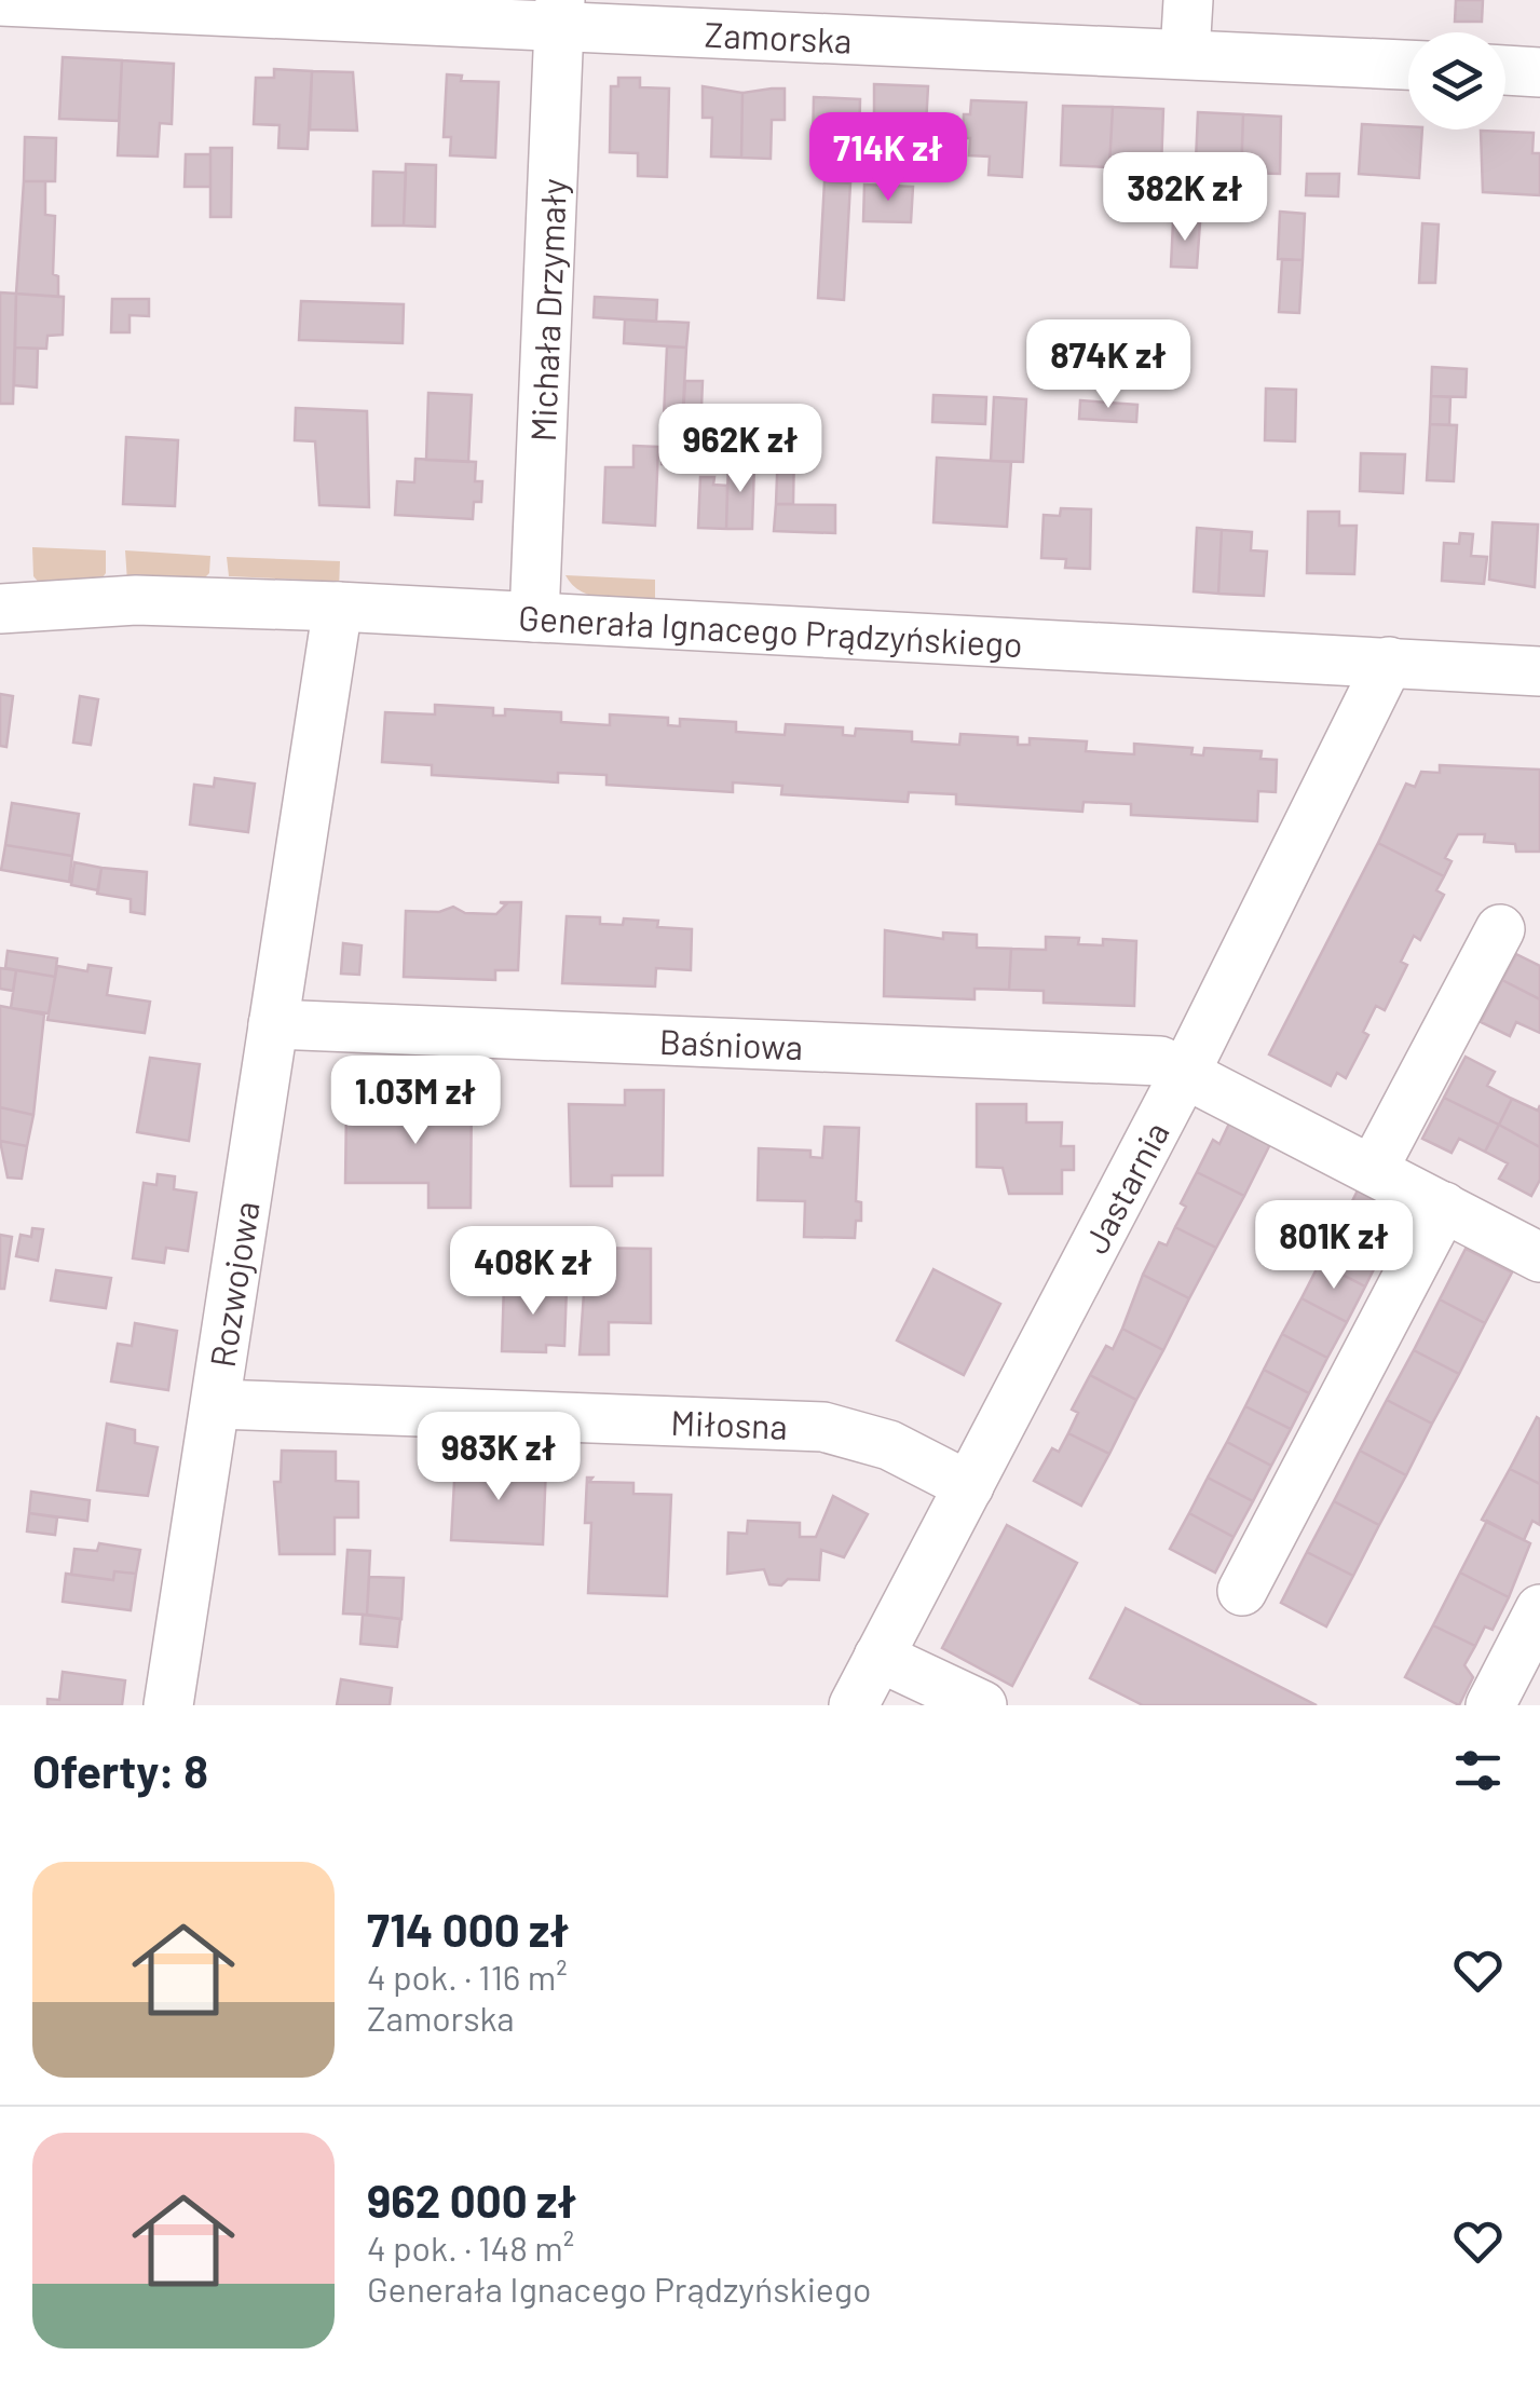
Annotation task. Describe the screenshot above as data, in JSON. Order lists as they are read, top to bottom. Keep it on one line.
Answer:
{"streets":{"street":["Zamorska","Michała Drzymały","Generała Ignacego Prądzyńskiego","Baśniowa","Jastarnia","Rozwojowa","Miłosna"]},"crossings":[["Zamorska","Michała Drzymały"],["Michała Drzymały","Generała Ignacego Prądzyńskiego"],["Generała Ignacego Prądzyńskiego","Jastarnia"],["Generała Ignacego Prądzyńskiego","Rozwojowa"],["Baśniowa","Jastarnia"],["Baśniowa","Rozwojowa"],["Jastarnia","Miłosna"],["Rozwojowa","Miłosna"]],"page":{"price":["714K zł","382K zł","874K zł","962K zł","1.03M zł","801K zł","408K zł","983K zł"],"heading":"Oferty: 8","list":[{"name":"714 000 zł","note":"4 pok. · 116 m² · Zamorska"},{"name":"962 000 zł","note":"4 pok. · 148 m² · Generała Ignacego Prądzyńskiego"}]}}
